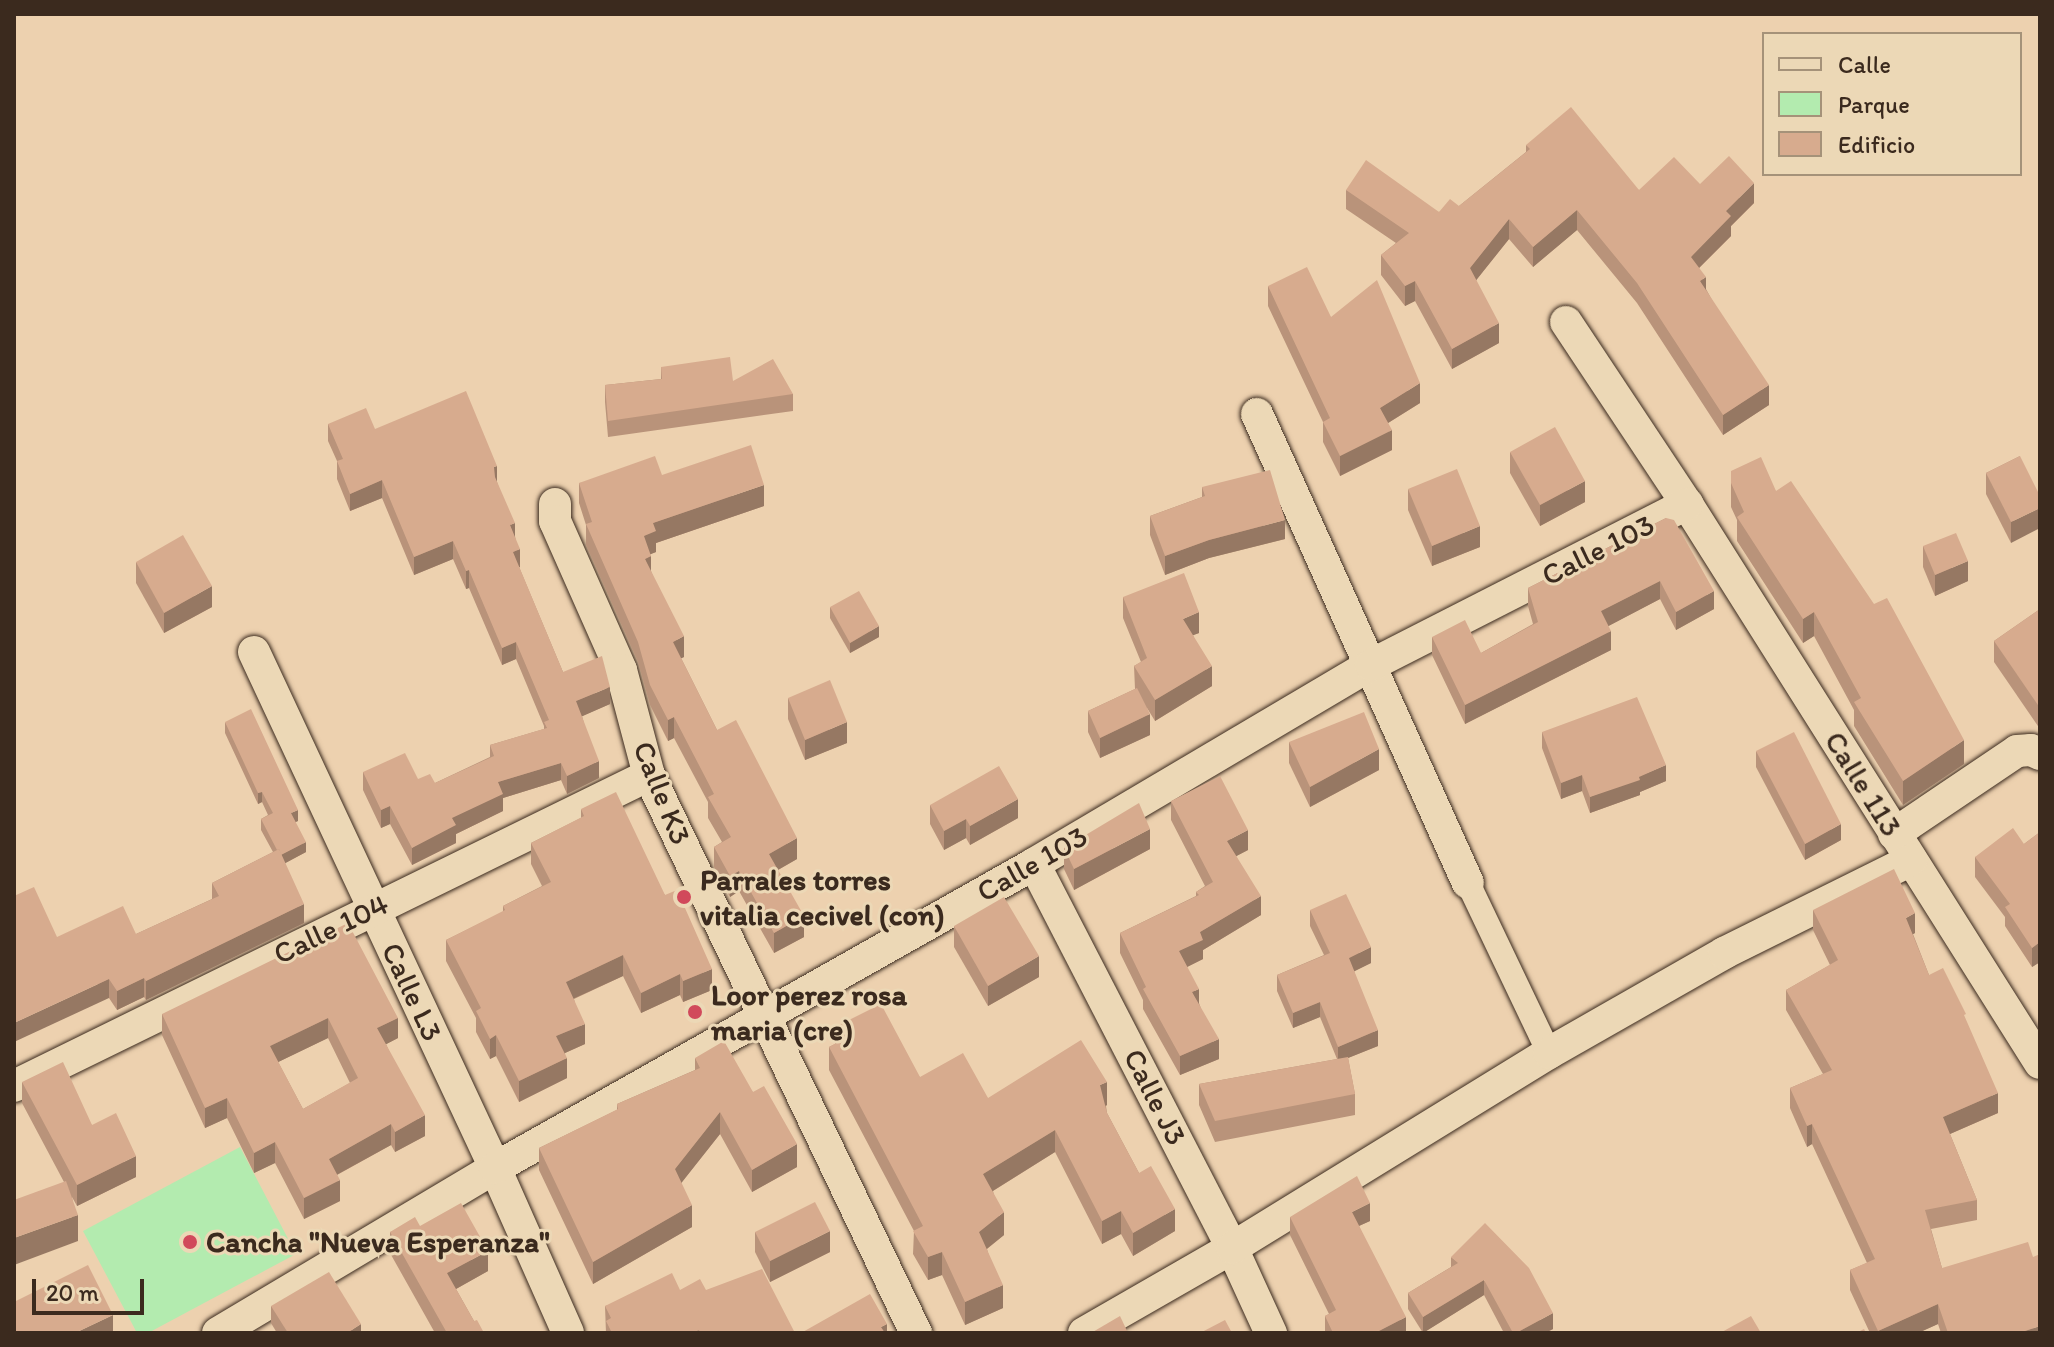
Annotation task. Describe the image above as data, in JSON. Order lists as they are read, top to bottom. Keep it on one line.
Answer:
{"streets":{"street":["Calle 103","Calle 113","Calle K3","Calle 104","Calle L3","Calle J3"]},"crossings":[["Calle 103","Calle 113"],["Calle 103","Calle K3"],["Calle 103","Calle L3"],["Calle 103","Calle J3"],["Calle K3","Calle 104"],["Calle 104","Calle L3"]],"places":["Parrales torres vitalia cecivel (con)","Loor perez rosa maria (cre)","Cancha \"Nueva Esperanza\""],"legend":["Calle","Parque","Edificio"],"scale_bar":"20 m"}
